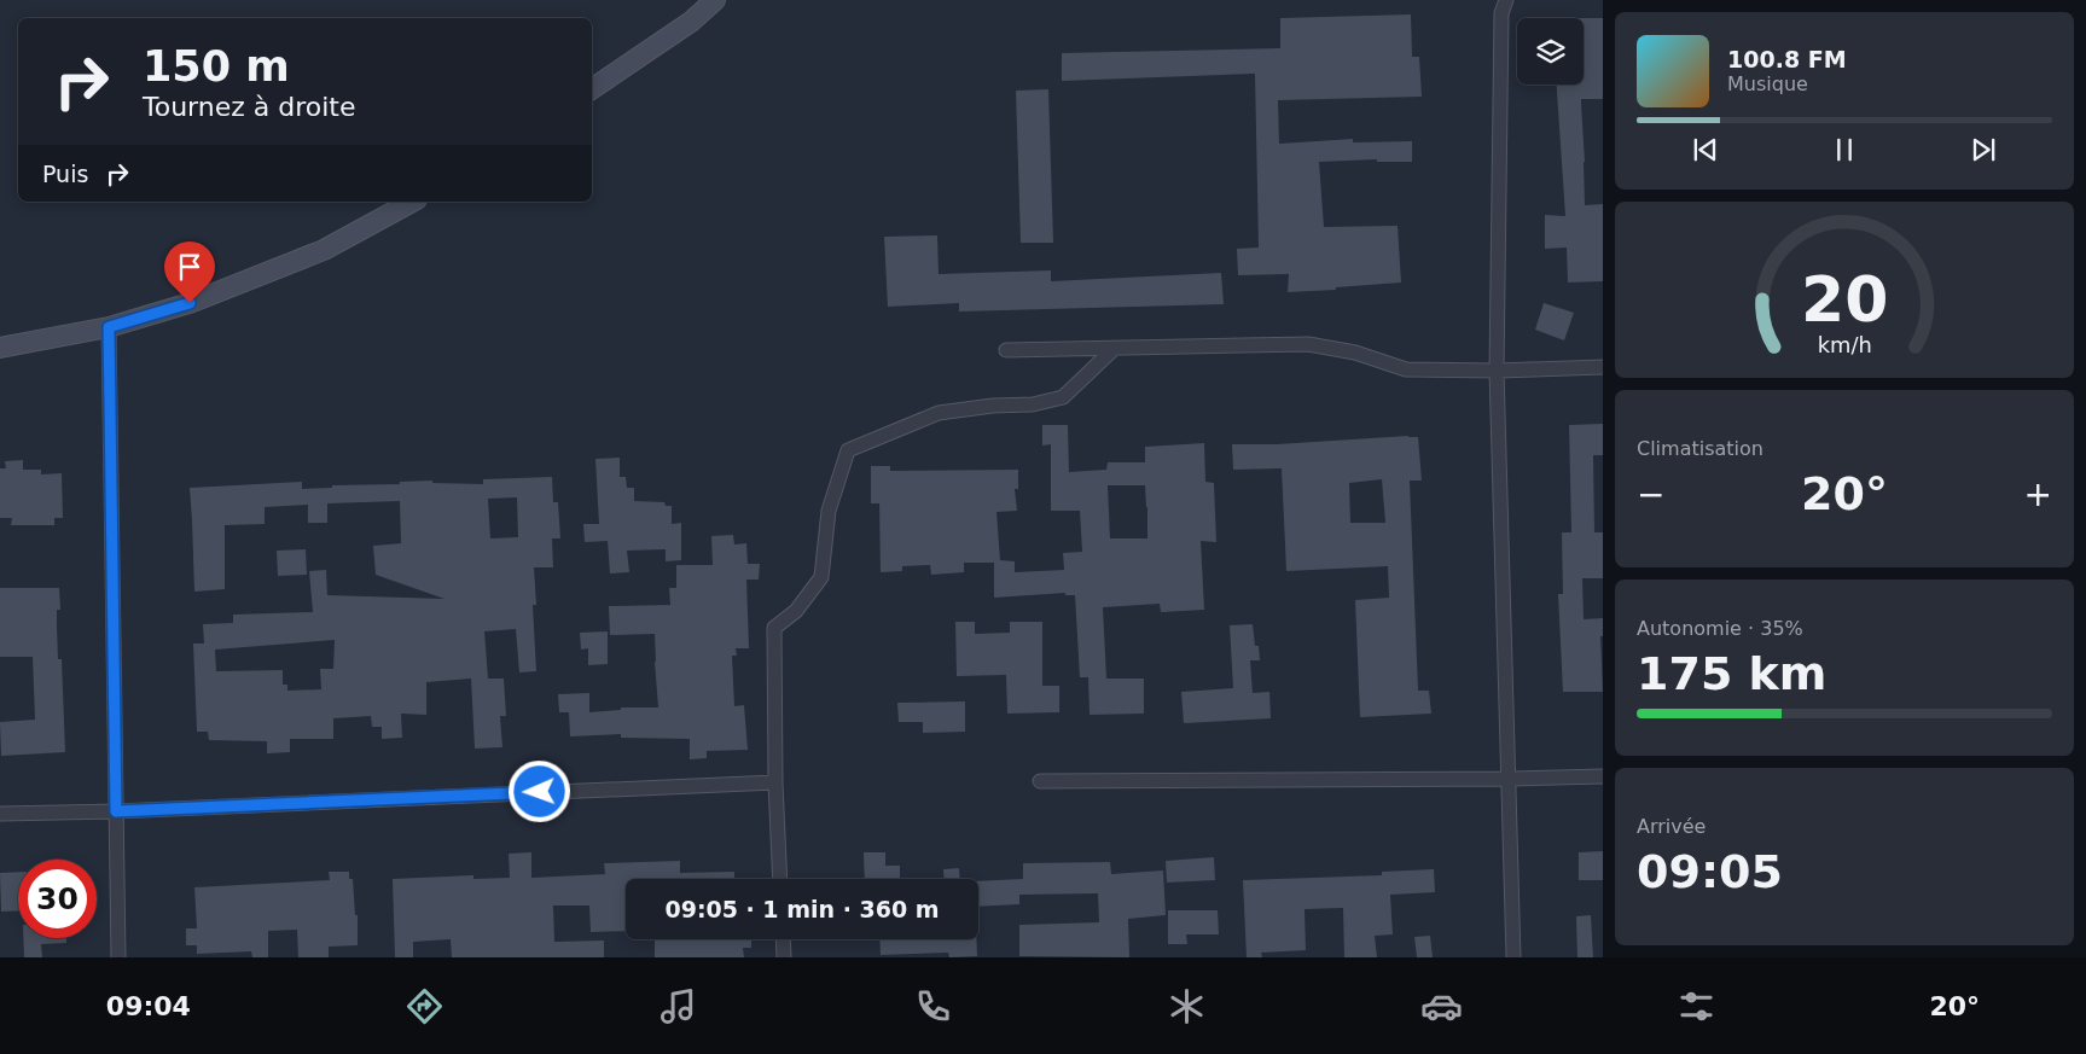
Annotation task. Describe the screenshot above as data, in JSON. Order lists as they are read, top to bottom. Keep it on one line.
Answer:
{"page":{"turn":["150 m","Tournez à droite"],"song":["100.8 FM","Musique"],"then":"Puis","tile":["Climatisation",["Autonomie · 35%","175 km"],["Arrivée","09:05"]],"heat":["−","20°","+"],"limit":"30","trip":"09:05 · 1 min · 360 m","tabs":["09:04","20°"],"gauge":["20","km/h"]}}
